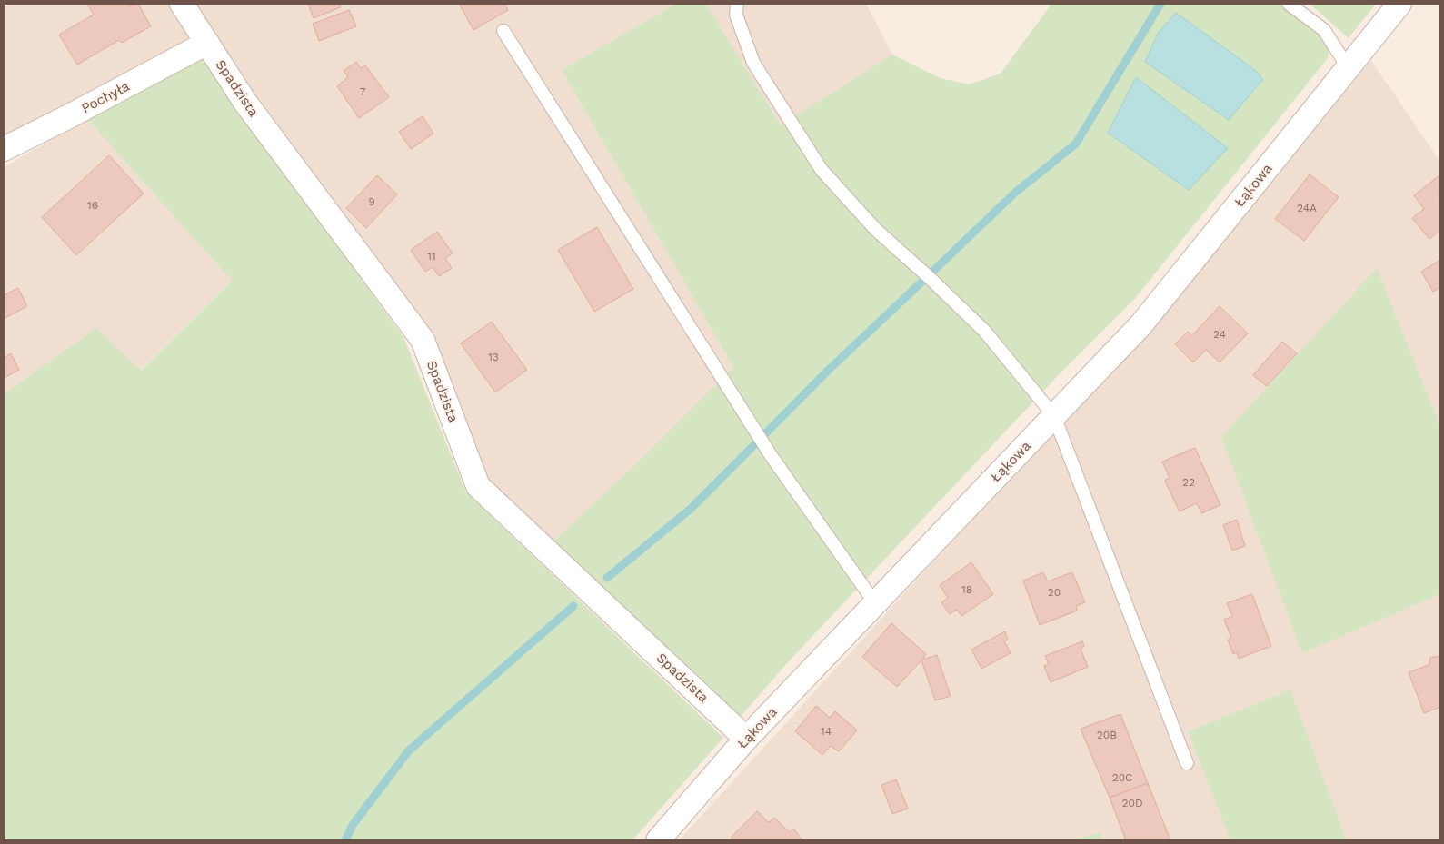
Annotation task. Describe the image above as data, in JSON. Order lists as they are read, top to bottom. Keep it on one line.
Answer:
{"streets":{"street":["Spadzista","Pochyła","Łąkowa"]},"crossings":[["Spadzista","Pochyła"],["Spadzista","Łąkowa"]],"house_numbers":["7","9","16","24A","11","24","13","22","18","20","14","20B","20C","20D"]}
